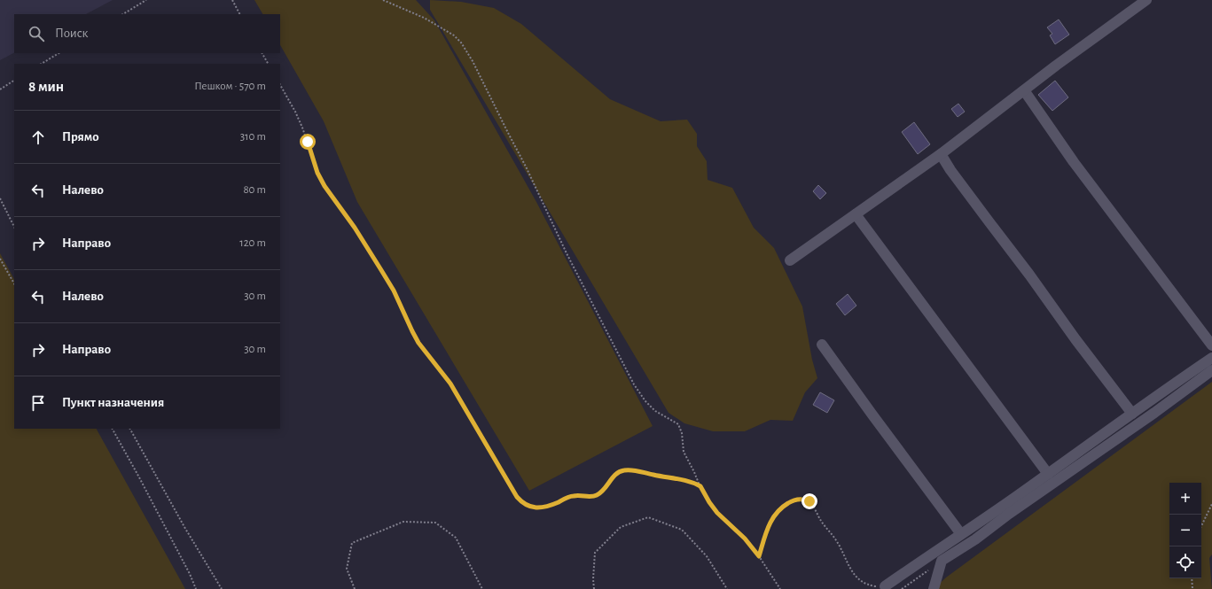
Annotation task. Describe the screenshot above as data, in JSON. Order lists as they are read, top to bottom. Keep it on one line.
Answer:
{"page":{"search":"Поиск","heading":["8 мин","Пешком · 570 m"],"list":[["Прямо","310 m"],["Налево","80 m"],["Направо","120 m"],["Налево","30 m"],["Направо","30 m"],"Пункт назначения"],"map_buttons":["+","−"]}}
